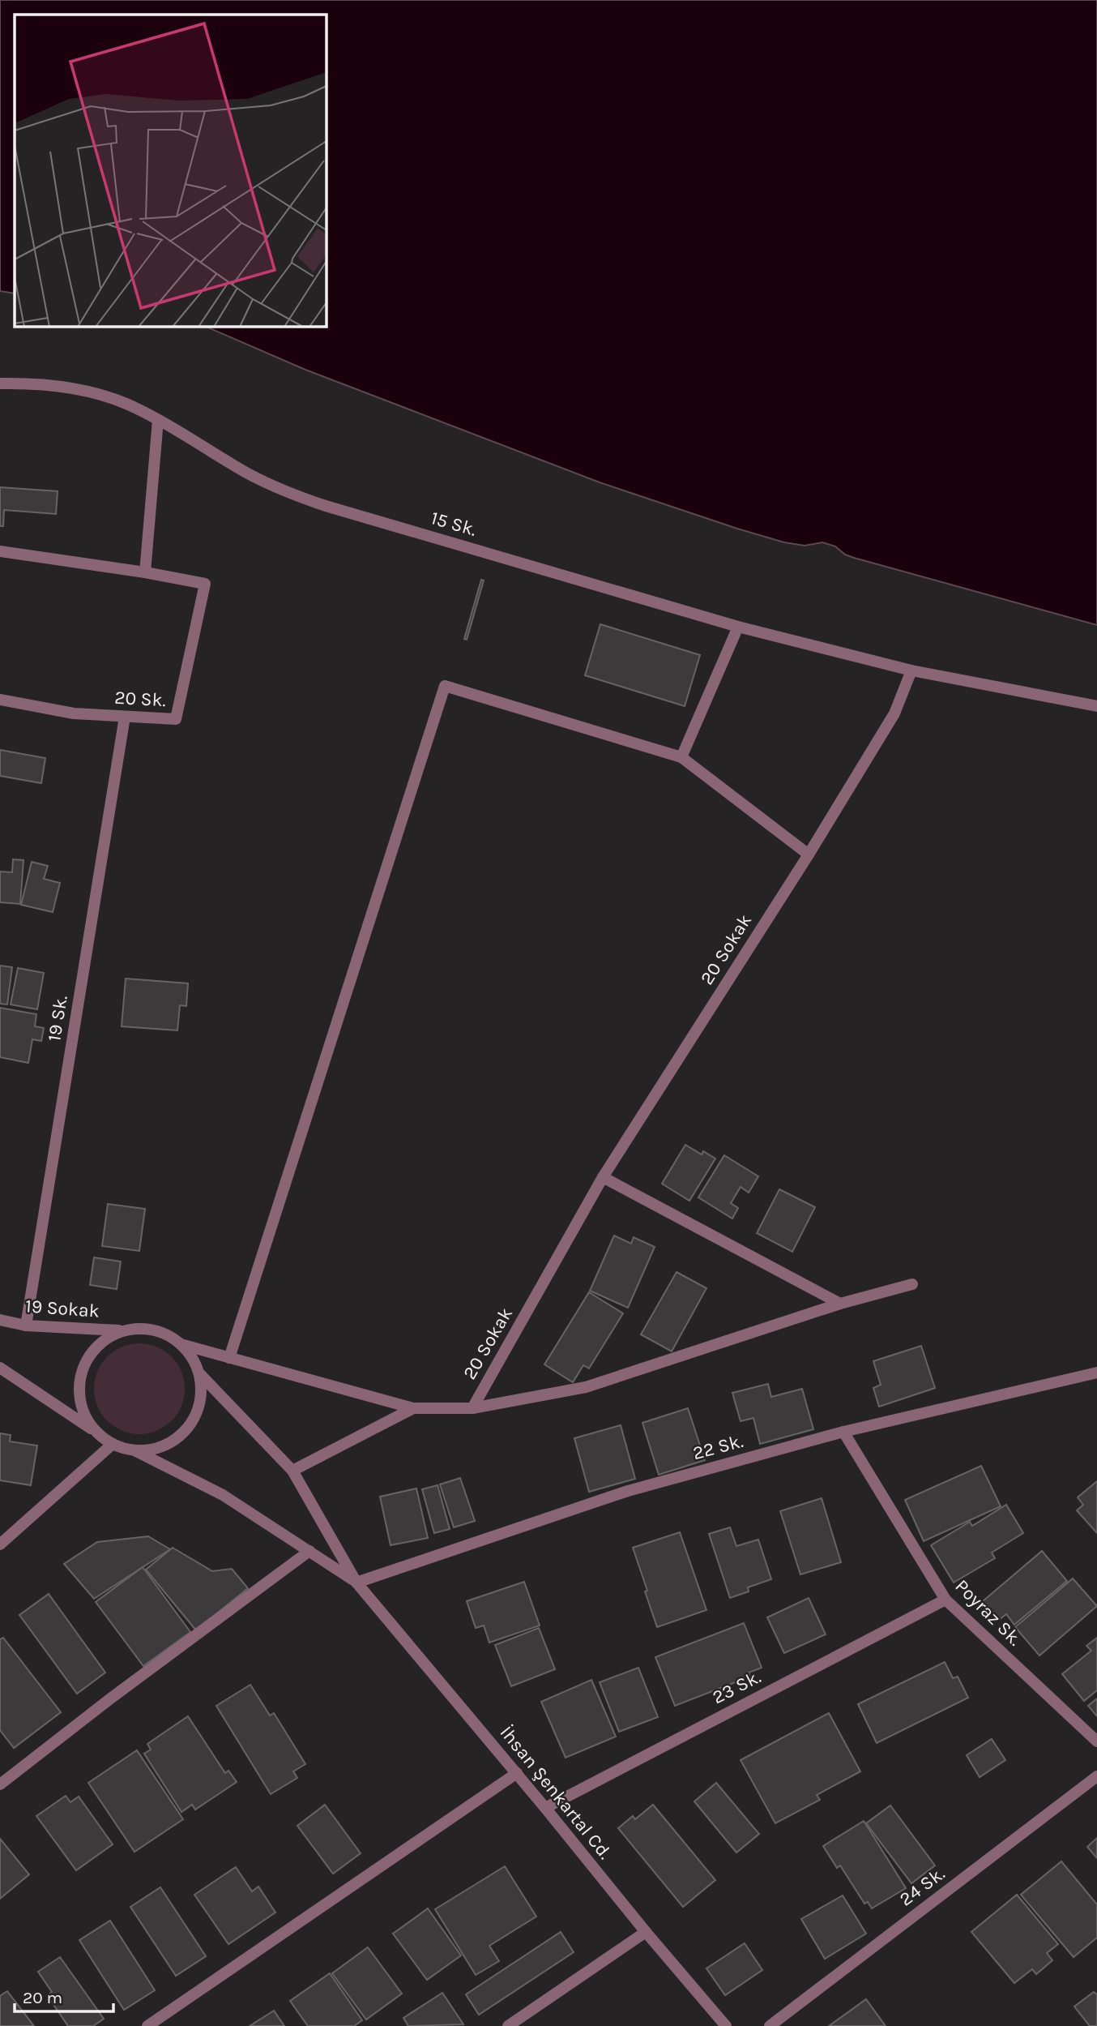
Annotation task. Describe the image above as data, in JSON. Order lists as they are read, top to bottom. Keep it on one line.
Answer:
{"streets":{"street":["15 Sk.","20 Sk.","20 Sokak","19 Sk.","19 Sokak","22 Sk.","Poyraz Sk.","23 Sk.","İhsan Şenkartal Cd.","24 Sk."]},"crossings":[["15 Sk.","20 Sokak"],["20 Sk.","19 Sk."],["19 Sk.","19 Sokak"],["22 Sk.","Poyraz Sk."],["22 Sk.","İhsan Şenkartal Cd."],["Poyraz Sk.","23 Sk."],["23 Sk.","İhsan Şenkartal Cd."]],"scale_bar":"20 m"}
